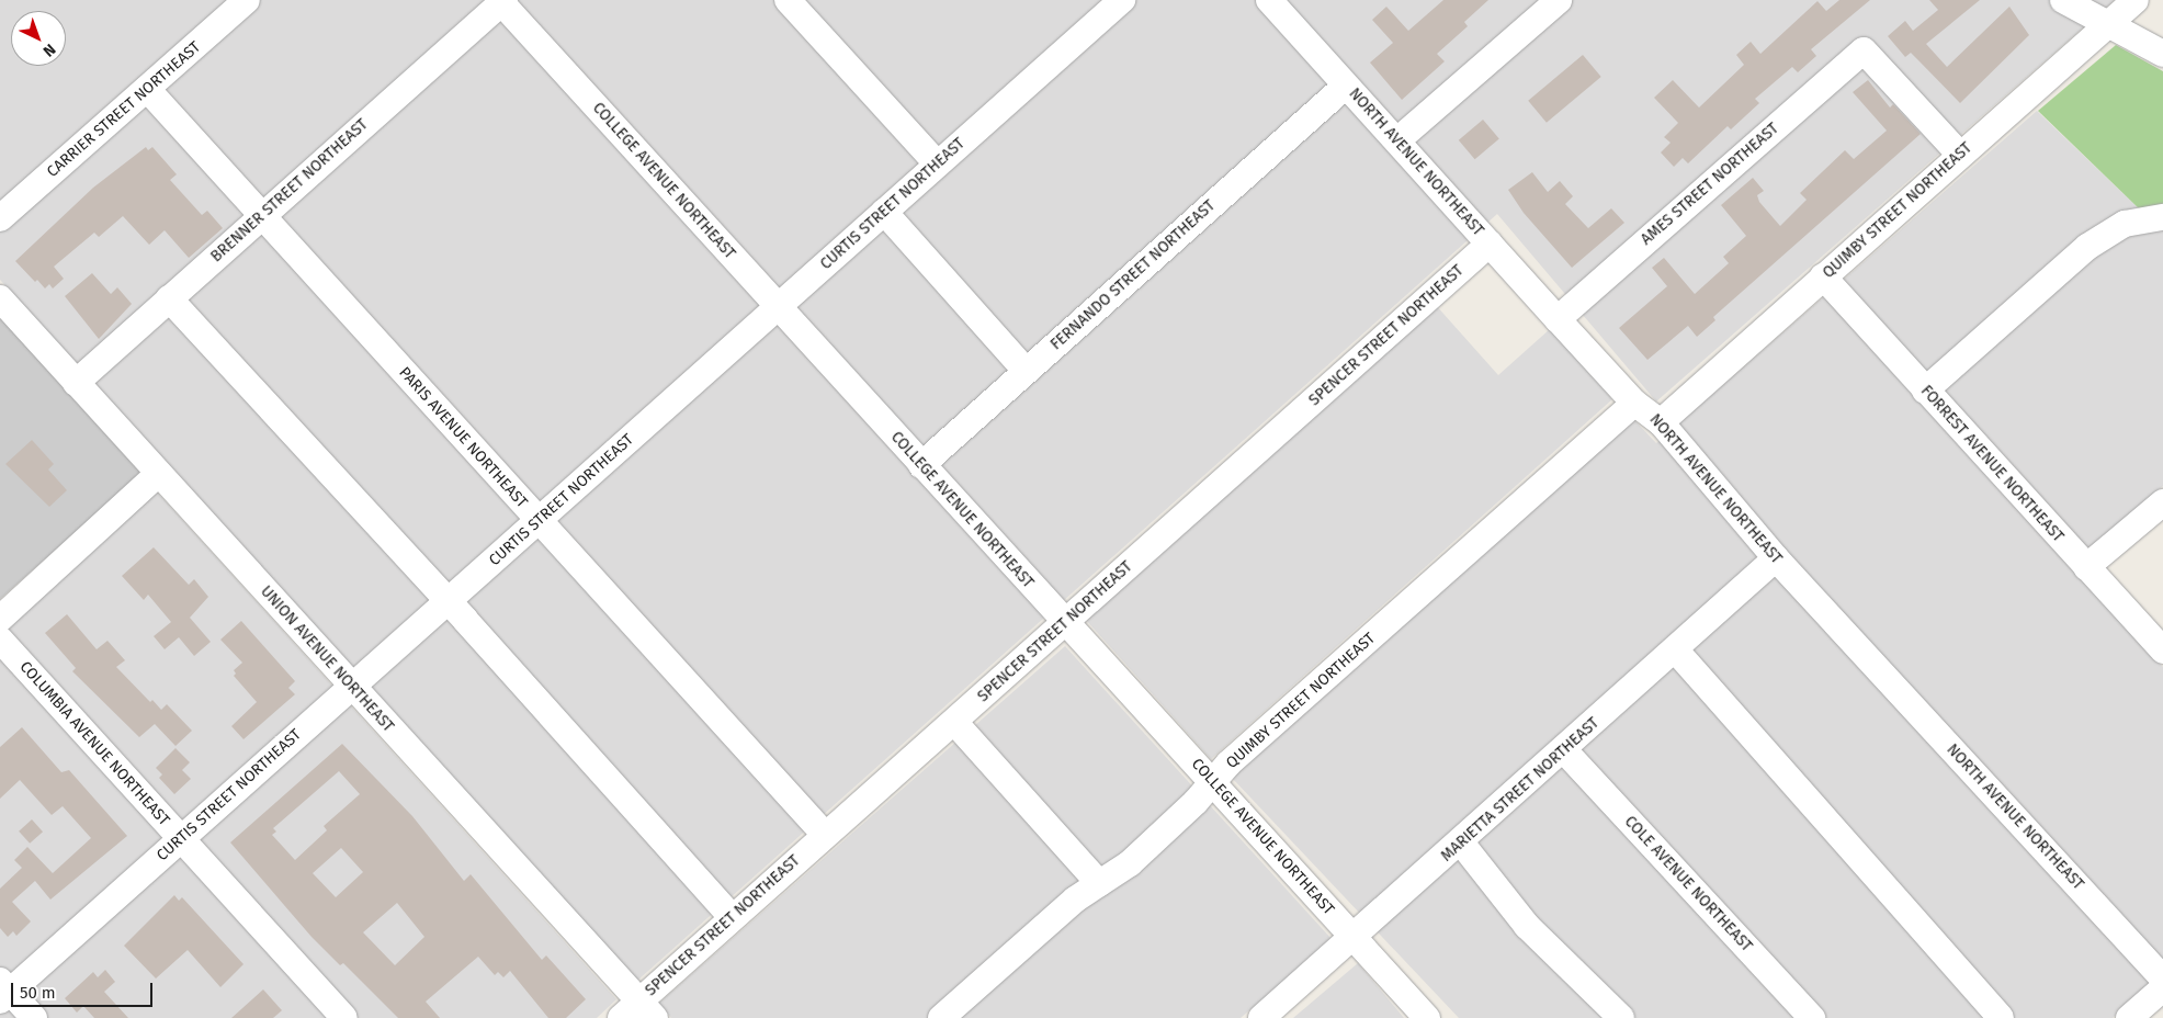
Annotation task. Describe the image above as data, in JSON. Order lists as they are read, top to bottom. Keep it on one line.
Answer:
{"streets":{"street":["CARRIER STREET NORTHEAST","NORTH AVENUE NORTHEAST","COLLEGE AVENUE NORTHEAST","AMES STREET NORTHEAST","BRENNER STREET NORTHEAST","CURTIS STREET NORTHEAST","QUIMBY STREET NORTHEAST","FERNANDO STREET NORTHEAST","SPENCER STREET NORTHEAST","PARIS AVENUE NORTHEAST","FORREST AVENUE NORTHEAST","UNION AVENUE NORTHEAST","COLUMBIA AVENUE NORTHEAST","MARIETTA STREET NORTHEAST","COLE AVENUE NORTHEAST"]},"crossings":[["CARRIER STREET NORTHEAST","PARIS AVENUE NORTHEAST"],["NORTH AVENUE NORTHEAST","AMES STREET NORTHEAST"],["NORTH AVENUE NORTHEAST","QUIMBY STREET NORTHEAST"],["NORTH AVENUE NORTHEAST","FERNANDO STREET NORTHEAST"],["NORTH AVENUE NORTHEAST","SPENCER STREET NORTHEAST"],["NORTH AVENUE NORTHEAST","MARIETTA STREET NORTHEAST"],["COLLEGE AVENUE NORTHEAST","BRENNER STREET NORTHEAST"],["COLLEGE AVENUE NORTHEAST","CURTIS STREET NORTHEAST"],["COLLEGE AVENUE NORTHEAST","QUIMBY STREET NORTHEAST"],["COLLEGE AVENUE NORTHEAST","FERNANDO STREET NORTHEAST"],["COLLEGE AVENUE NORTHEAST","SPENCER STREET NORTHEAST"],["COLLEGE AVENUE NORTHEAST","MARIETTA STREET NORTHEAST"],["AMES STREET NORTHEAST","QUIMBY STREET NORTHEAST"],["BRENNER STREET NORTHEAST","PARIS AVENUE NORTHEAST"],["BRENNER STREET NORTHEAST","UNION AVENUE NORTHEAST"],["CURTIS STREET NORTHEAST","PARIS AVENUE NORTHEAST"],["CURTIS STREET NORTHEAST","UNION AVENUE NORTHEAST"],["CURTIS STREET NORTHEAST","COLUMBIA AVENUE NORTHEAST"],["QUIMBY STREET NORTHEAST","FORREST AVENUE NORTHEAST"],["SPENCER STREET NORTHEAST","PARIS AVENUE NORTHEAST"],["SPENCER STREET NORTHEAST","UNION AVENUE NORTHEAST"],["MARIETTA STREET NORTHEAST","COLE AVENUE NORTHEAST"]],"scale_bar":"50 m","north":"bottom right"}
